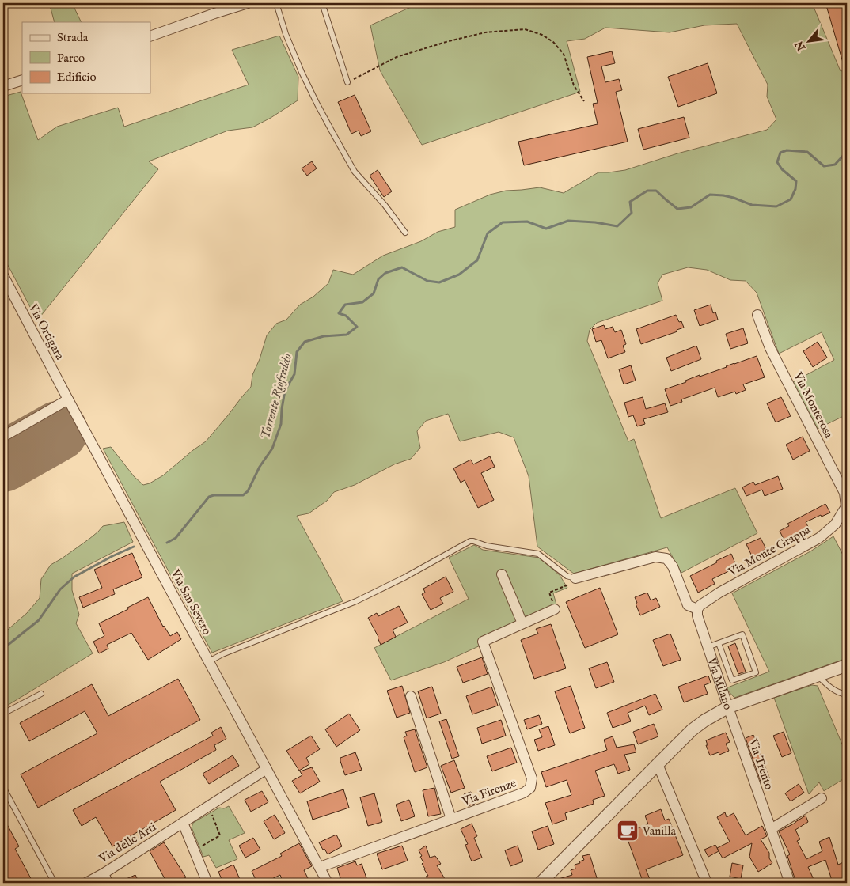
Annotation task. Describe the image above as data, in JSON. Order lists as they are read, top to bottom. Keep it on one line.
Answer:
{"streets":{"street":["Via Ortigara","Via Monterosa","Via Monte Grappa","Via San Severo","Via Milano","Via Trento","Via Firenze","Via delle Arti"]},"crossings":[["Via Ortigara","Via San Severo"],["Via Monterosa","Via Monte Grappa"],["Via Monte Grappa","Via Milano"],["Via San Severo","Via Firenze"],["Via San Severo","Via delle Arti"],["Via Milano","Via Trento"]],"water":["Torrente Riofreddo"],"places":{"cafe":["Vanilla"]},"legend":["Strada","Parco","Edificio"],"north":"bottom left"}
